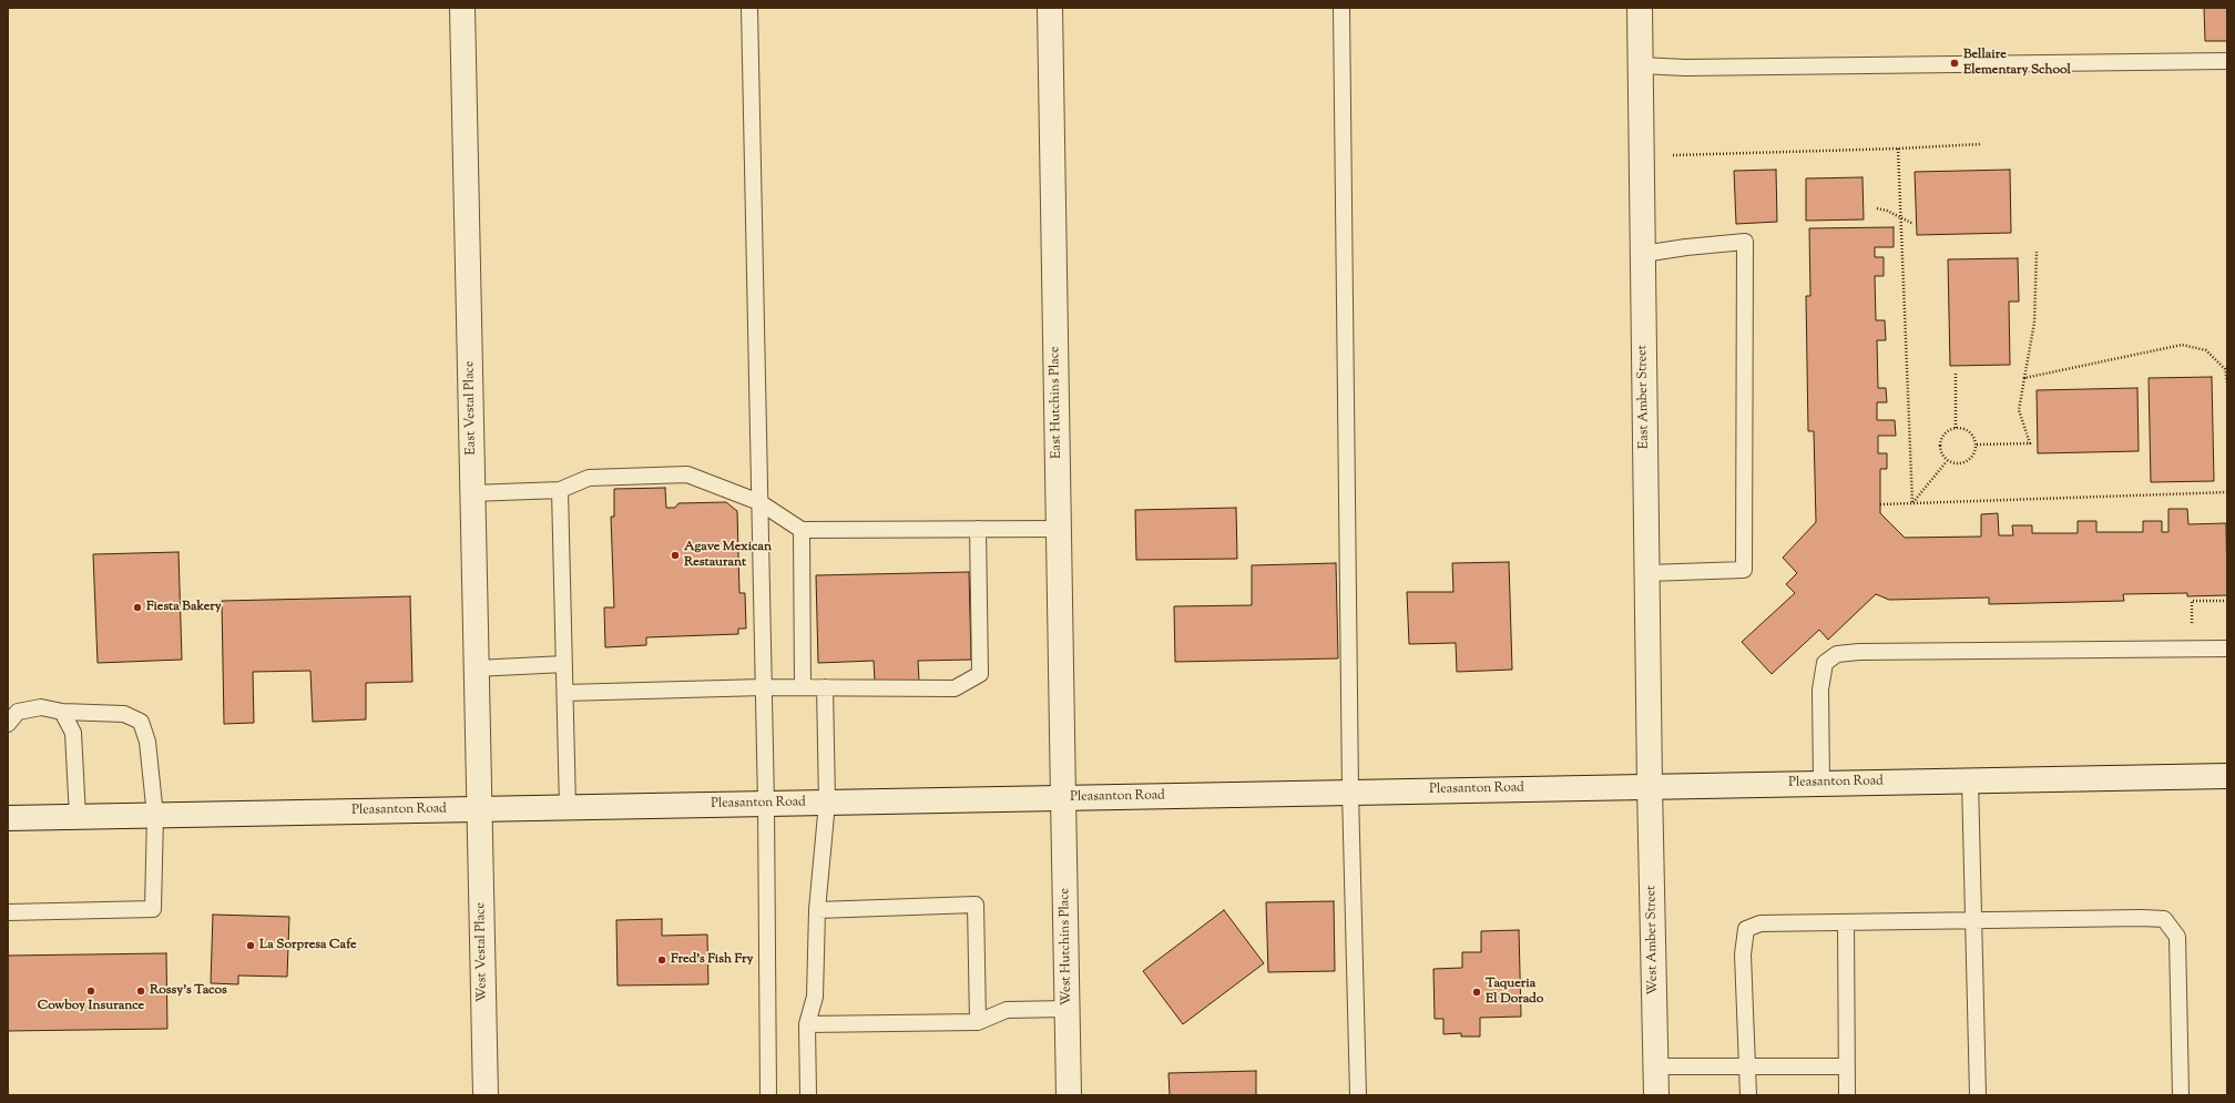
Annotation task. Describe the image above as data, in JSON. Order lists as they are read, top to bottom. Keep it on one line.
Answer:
{"streets":{"street":["East Amber Street","East Hutchins Place","East Vestal Place","Pleasanton Road","West Amber Street","West Hutchins Place","West Vestal Place"]},"crossings":[["East Amber Street","Pleasanton Road"],["East Amber Street","West Amber Street"],["East Hutchins Place","Pleasanton Road"],["East Hutchins Place","West Hutchins Place"],["East Vestal Place","Pleasanton Road"],["East Vestal Place","West Vestal Place"],["Pleasanton Road","West Amber Street"],["Pleasanton Road","West Hutchins Place"],["Pleasanton Road","West Vestal Place"]],"places":["Bellaire Elementary School","Agave Mexican Restaurant","Fiesta Bakery","La Sorpresa Cafe","Fred's Fish Fry","Cowboy Insurance","Rossy's Tacos","Taqueria El Dorado"]}
